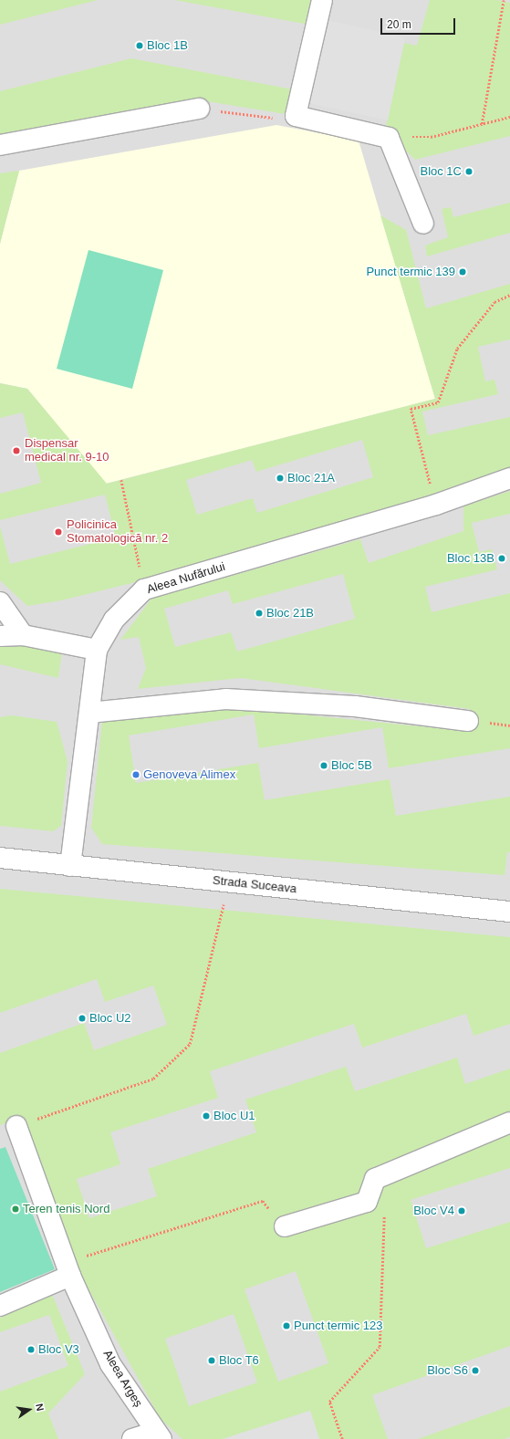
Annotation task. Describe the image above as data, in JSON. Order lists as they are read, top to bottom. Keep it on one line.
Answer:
{"streets":{"street":["Aleea Nufărului","Strada Suceava","Aleea Argeș"]},"crossings":[["Aleea Nufărului","Strada Suceava"]],"places":["Bloc 1B","Bloc 1C","Punct termic 139","Dispensar medical nr. 9-10","Bloc 21A","Policinica Stomatologică nr. 2","Bloc 13B","Bloc 21B","Bloc 5B","Genoveva Alimex","Bloc U2","Bloc U1","Teren tenis Nord","Bloc V4","Punct termic 123","Bloc V3","Bloc T6","Bloc S6"],"scale_bar":"20 m","north":"right"}
